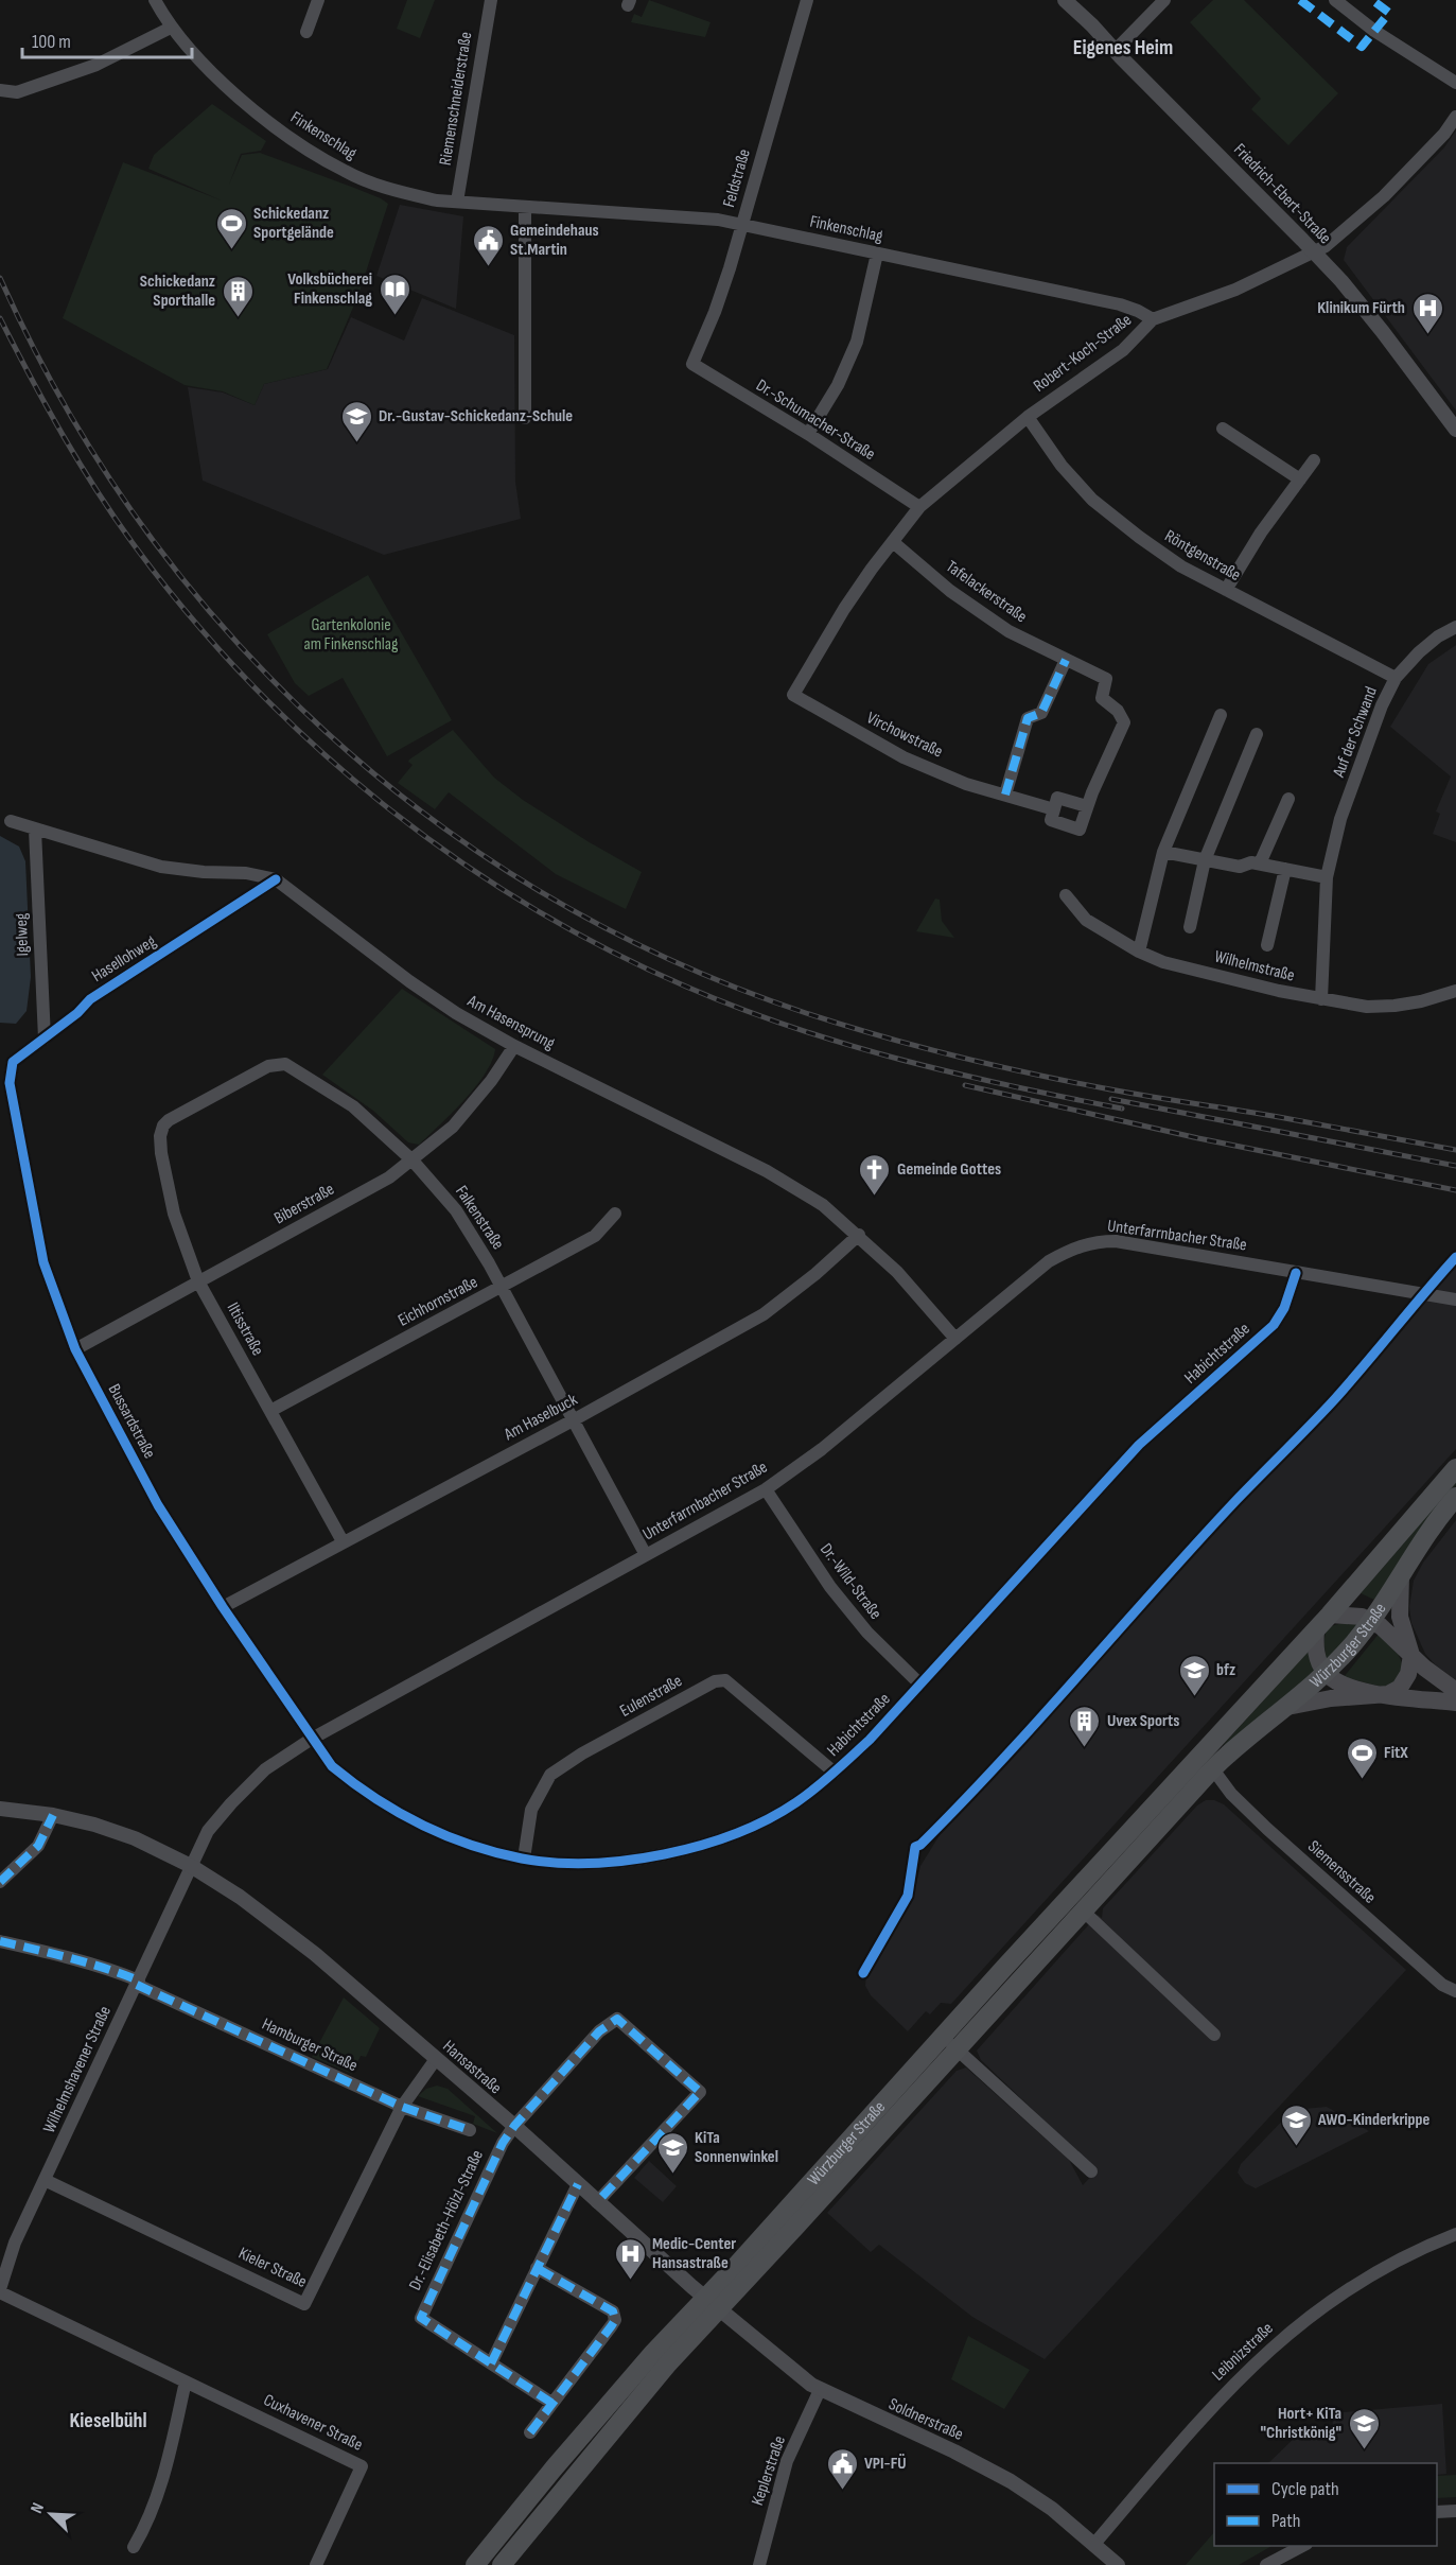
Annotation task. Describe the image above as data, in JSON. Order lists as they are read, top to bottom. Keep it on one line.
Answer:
{"streets":{"main road":["Würzburger Straße"],"street":["Riemenschneiderstraße","Finkenschlag","Feldstraße","Friedrich-Ebert-Straße","Robert-Koch-Straße","Dr.-Schumacher-Straße","Röntgenstraße","Tafelackerstraße","Auf der Schwand","Virchowstraße","Igelweg","Hasellohweg","Wilhelmstraße","Am Hasensprung","Biberstraße","Falkenstraße","Unterfarrnbacher Straße","Eichhornstraße","Iltisstraße","Habichtstraße","Am Haselbuck","Bussardstraße","Dr.-Wild-Straße","Eulenstraße","Siemensstraße","Hamburger Straße","Hansastraße","Wilhelmshavener Straße","Dr.-Elisabeth-Hölzl-Straße","Kieler Straße","Leibnizstraße","Soldnerstraße","Cuxhavener Straße","Keplerstraße"]},"crossings":[["Riemenschneiderstraße","Finkenschlag"],["Finkenschlag","Feldstraße"],["Finkenschlag","Robert-Koch-Straße"],["Feldstraße","Dr.-Schumacher-Straße"],["Friedrich-Ebert-Straße","Robert-Koch-Straße"],["Robert-Koch-Straße","Dr.-Schumacher-Straße"],["Robert-Koch-Straße","Röntgenstraße"],["Robert-Koch-Straße","Tafelackerstraße"],["Robert-Koch-Straße","Virchowstraße"],["Röntgenstraße","Auf der Schwand"],["Tafelackerstraße","Virchowstraße"],["Auf der Schwand","Wilhelmstraße"],["Igelweg","Hasellohweg"],["Igelweg","Am Hasensprung"],["Hasellohweg","Am Hasensprung"],["Hasellohweg","Bussardstraße"],["Am Hasensprung","Biberstraße"],["Am Hasensprung","Unterfarrnbacher Straße"],["Am Hasensprung","Am Haselbuck"],["Biberstraße","Falkenstraße"],["Biberstraße","Iltisstraße"],["Biberstraße","Bussardstraße"],["Falkenstraße","Unterfarrnbacher Straße"],["Falkenstraße","Eichhornstraße"],["Falkenstraße","Iltisstraße"],["Falkenstraße","Am Haselbuck"],["Unterfarrnbacher Straße","Habichtstraße"],["Unterfarrnbacher Straße","Bussardstraße"],["Unterfarrnbacher Straße","Dr.-Wild-Straße"],["Unterfarrnbacher Straße","Hansastraße"],["Unterfarrnbacher Straße","Wilhelmshavener Straße"],["Eichhornstraße","Iltisstraße"],["Iltisstraße","Am Haselbuck"],["Habichtstraße","Bussardstraße"],["Habichtstraße","Dr.-Wild-Straße"],["Habichtstraße","Eulenstraße"],["Am Haselbuck","Bussardstraße"],["Würzburger Straße","Siemensstraße"],["Würzburger Straße","Hansastraße"],["Würzburger Straße","Soldnerstraße"],["Hamburger Straße","Wilhelmshavener Straße"],["Hamburger Straße","Kieler Straße"],["Hansastraße","Wilhelmshavener Straße"],["Hansastraße","Dr.-Elisabeth-Hölzl-Straße"],["Hansastraße","Kieler Straße"],["Hansastraße","Soldnerstraße"],["Wilhelmshavener Straße","Kieler Straße"],["Wilhelmshavener Straße","Cuxhavener Straße"],["Leibnizstraße","Soldnerstraße"],["Soldnerstraße","Keplerstraße"]],"districts":["Eigenes Heim","Kieselbühl"],"parks":["Gartenkolonie am Finkenschlag"],"places":{"sports":["Schickedanz Sportgelände","FitX"],"public building":["Gemeindehaus St.Martin","VPI-FÜ"],"library":["Volksbücherei Finkenschlag"],"building":["Schickedanz Sporthalle","Uvex Sports"],"hospital":["Klinikum Fürth","Medic-Center Hansastraße"],"school or university":["Dr.-Gustav-Schickedanz-Schule","bfz","AWO-Kinderkrippe","KiTa Sonnenwinkel","Hort+ KiTa \"Christkönig\""],"church":["Gemeinde Gottes"]},"legend":["Cycle path","Path"],"scale_bar":"100 m","north":"top left"}
